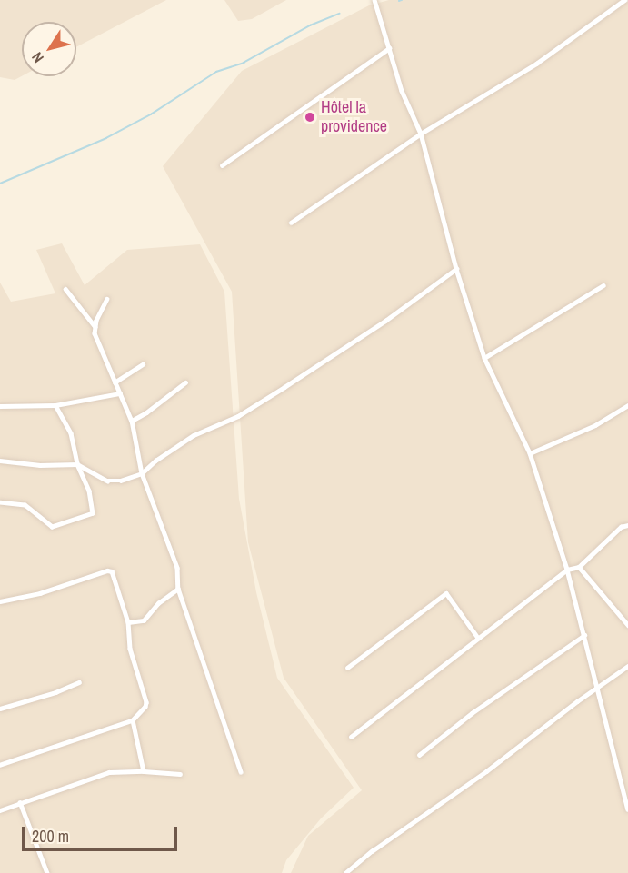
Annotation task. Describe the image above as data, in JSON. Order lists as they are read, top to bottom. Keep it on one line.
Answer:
{"places":["Hôtel la providence"],"scale_bar":"200 m","north":"bottom left"}
